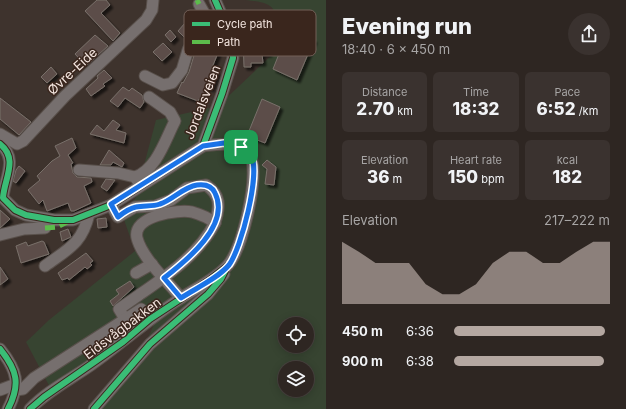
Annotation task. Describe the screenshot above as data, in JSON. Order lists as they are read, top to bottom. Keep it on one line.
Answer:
{"streets":{"street":["Øvre-Eide","Jordalsveien","Eidsvågbakken"]},"crossings":[["Jordalsveien","Eidsvågbakken"]],"legend":["Cycle path","Path"],"page":{"heading":["Evening run","18:40 · 6 × 450 m"],"stats":[["Distance","2.70 km"],["Time","18:32"],["Pace","6:52 /km"],["Elevation","36 m"],["Heart rate","150 bpm"],["kcal","182"]],"chart":["Elevation","217–222 m"],"list":[{"name":"450 m","note":"6:36"},{"name":"900 m","note":"6:38"}]}}
